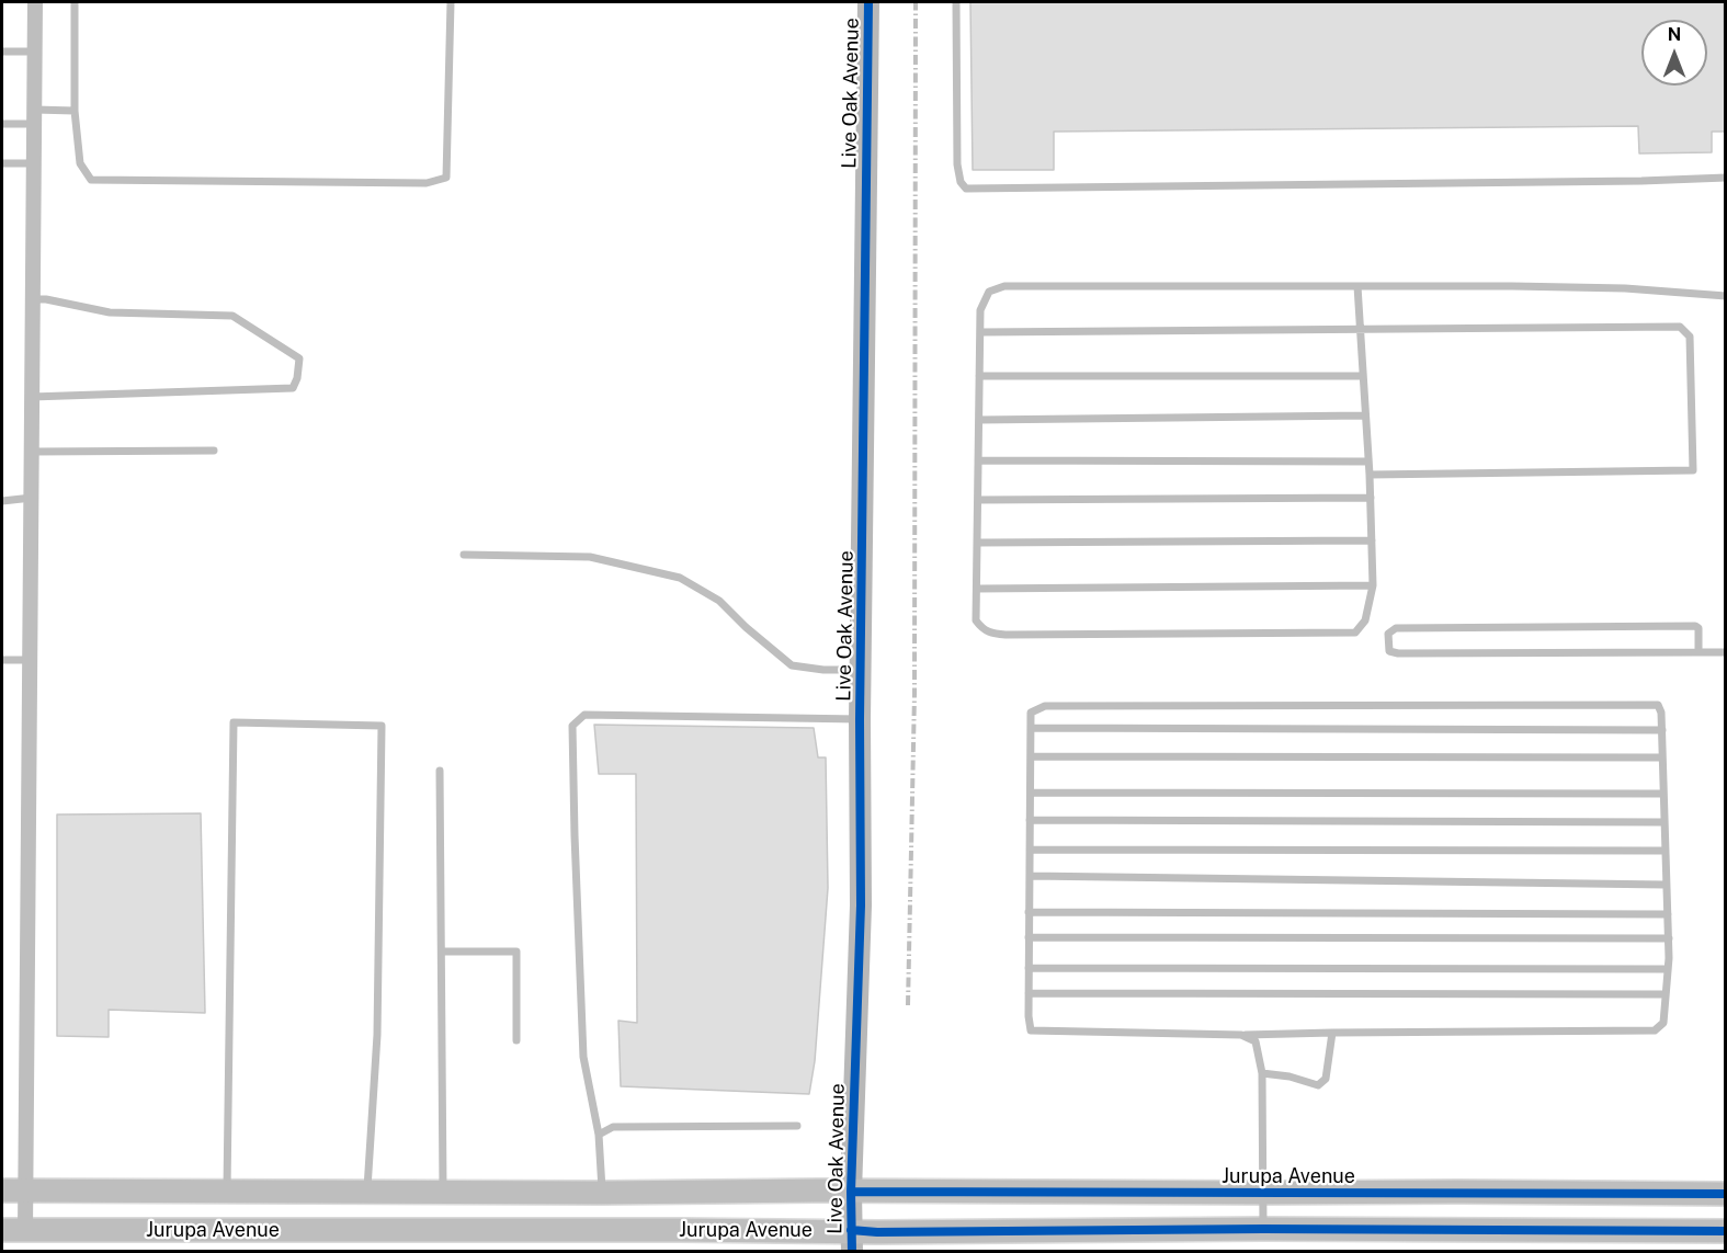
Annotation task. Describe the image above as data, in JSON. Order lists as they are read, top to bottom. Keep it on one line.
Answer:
{"streets":{"main road":["Jurupa Avenue"],"street":["Live Oak Avenue"]},"crossings":[["Live Oak Avenue","Jurupa Avenue"]],"north":"top"}
